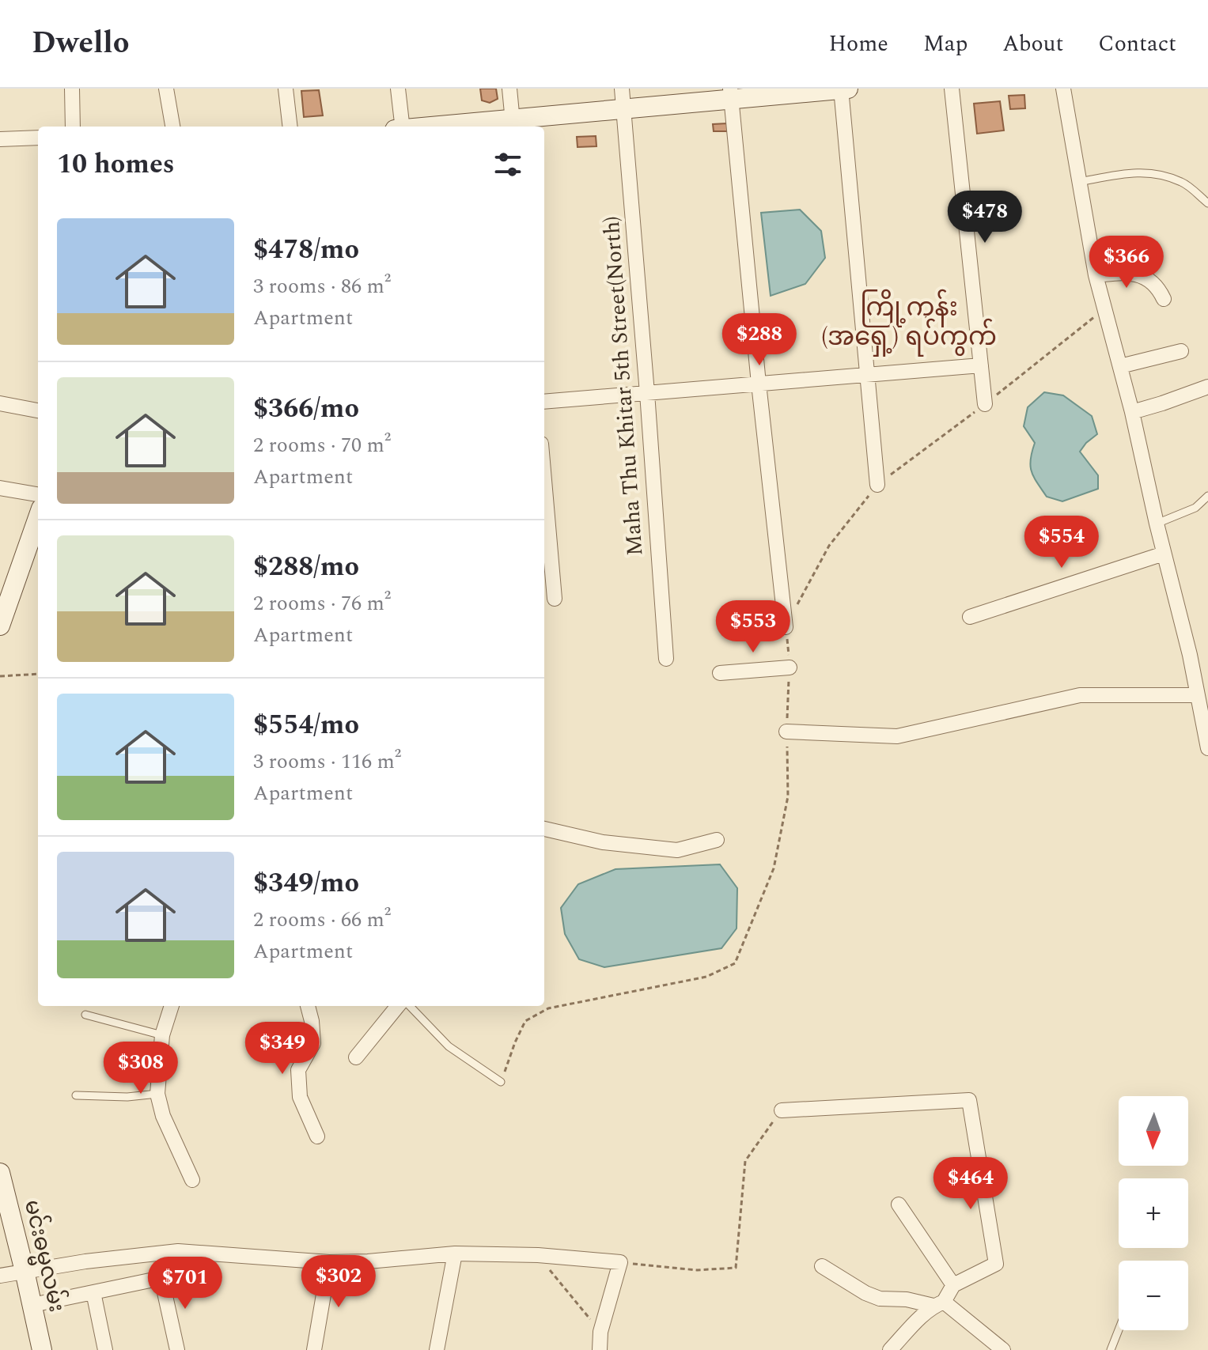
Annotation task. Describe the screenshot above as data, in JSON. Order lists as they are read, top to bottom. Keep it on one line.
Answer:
{"streets":{"street":["Maha Thu Khitar 5th Street(North)","မင်းဓမ္မလမ်း"]},"districts":["ကြို့ကုန်း (အရှေ့) ရပ်ကွက်"],"north":"bottom","page":{"header":"Dwello","nav":["Home","Map","About","Contact"],"heading":"10 homes","price":["$478","$366","$288","$554","$553","$349","$308","$464","$302","$701"],"list":[{"name":"$478/mo","note":"3 rooms · 86 m² · Apartment"},{"name":"$366/mo","note":"2 rooms · 70 m² · Apartment"},{"name":"$288/mo","note":"2 rooms · 76 m² · Apartment"},{"name":"$554/mo","note":"3 rooms · 116 m² · Apartment"},{"name":"$349/mo","note":"2 rooms · 66 m² · Apartment"}],"map_buttons":["+","−"]}}
